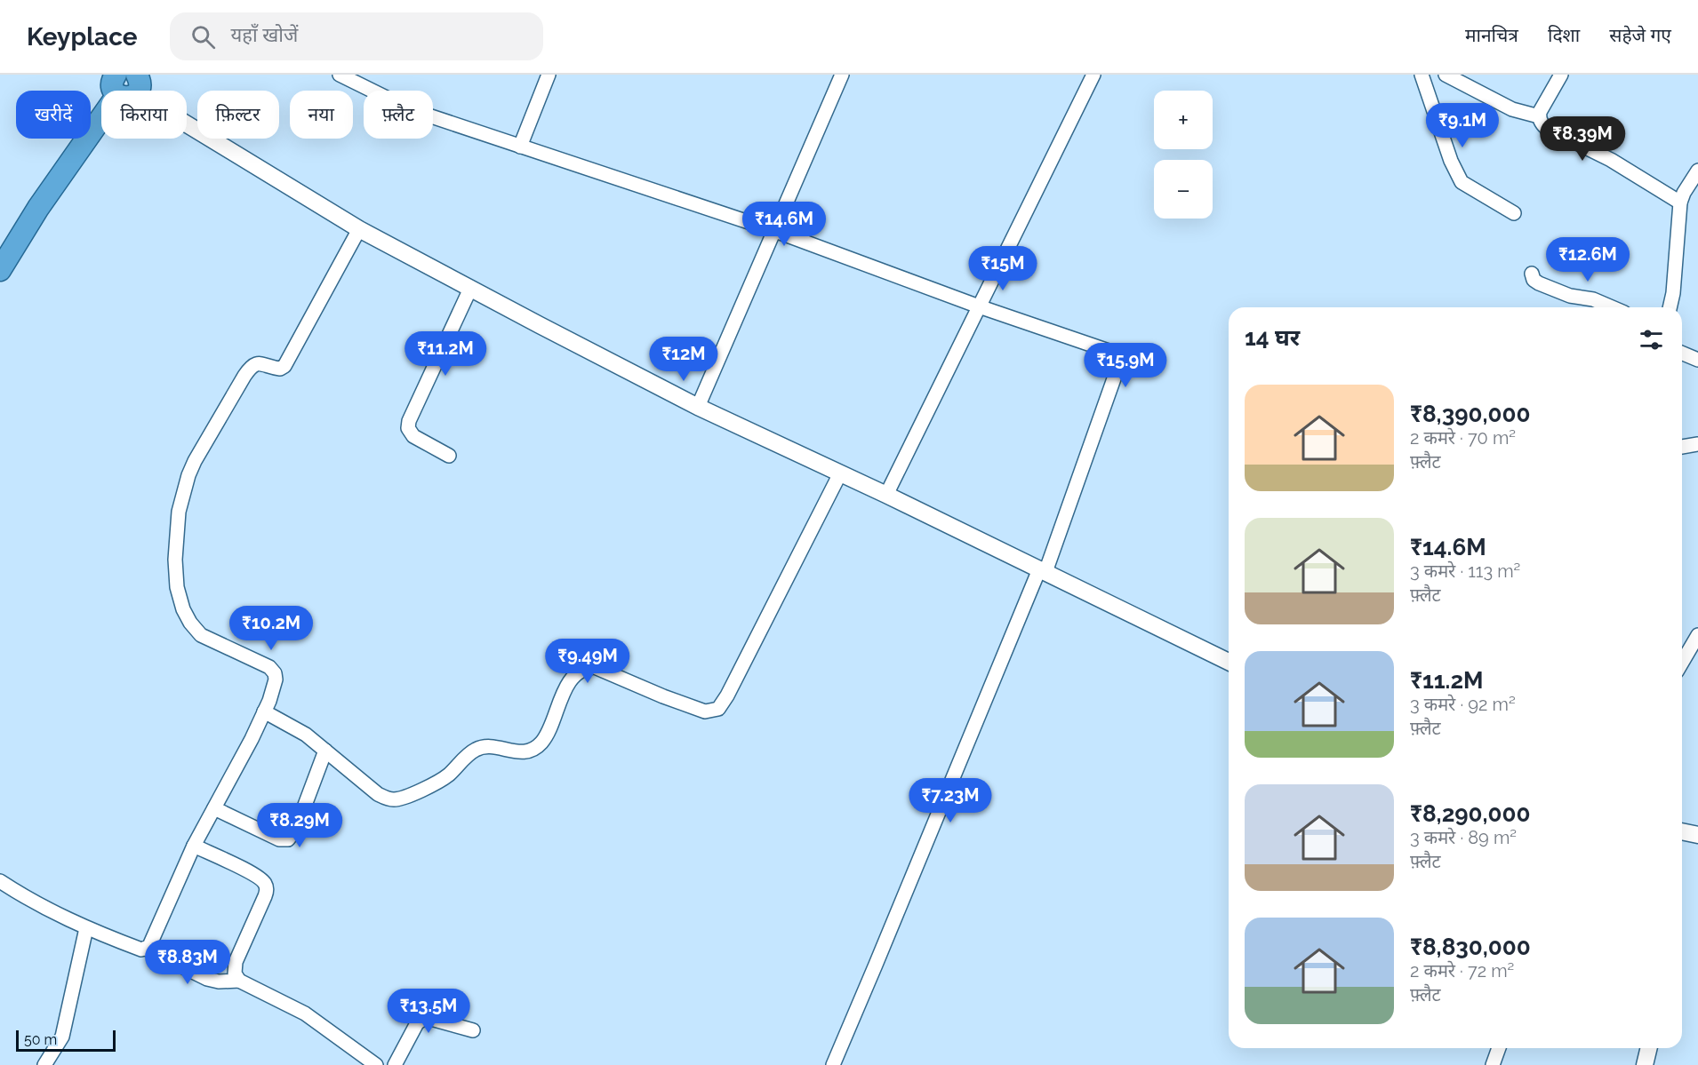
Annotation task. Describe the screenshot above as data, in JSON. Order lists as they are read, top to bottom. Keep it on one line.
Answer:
{"scale_bar":"50 m","page":{"header":"Keyplace","search":"यहाँ खोजें","nav":["मानचित्र","दिशा","सहेजे गए"],"map_buttons":["+","−"],"chip":["खरीदें","किराया","फ़िल्टर","नया","फ़्लैट"],"price":["₹9.1M","₹8.39M","₹14.6M","₹12.6M","₹15M","₹11.2M","₹12M","₹15.9M","₹10.2M","₹9.49M","₹7.23M","₹8.29M","₹8.83M","₹13.5M"],"heading":"14 घर","list":[{"name":"₹8,390,000","note":"2 कमरे · 70 m² · फ़्लैट"},{"name":"₹14.6M","note":"3 कमरे · 113 m² · फ़्लैट"},{"name":"₹11.2M","note":"3 कमरे · 92 m² · फ़्लैट"},{"name":"₹8,290,000","note":"3 कमरे · 89 m² · फ़्लैट"},{"name":"₹8,830,000","note":"2 कमरे · 72 m² · फ़्लैट"}],"scale":"50 m"}}
